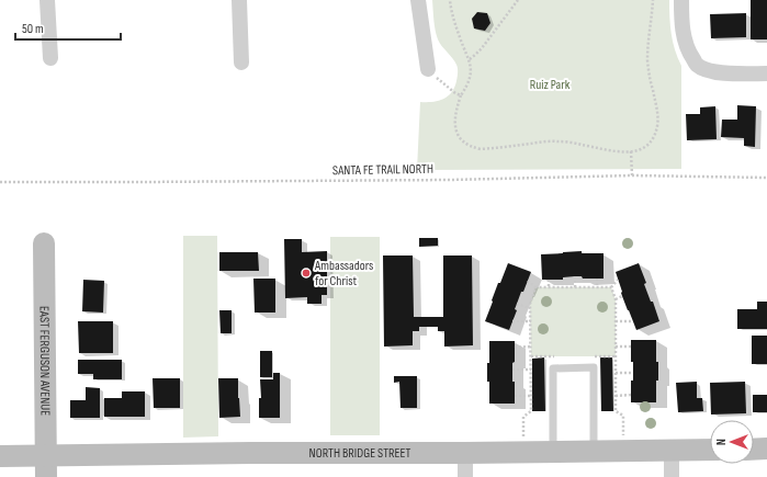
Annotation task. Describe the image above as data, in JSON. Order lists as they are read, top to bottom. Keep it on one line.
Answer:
{"streets":{"street":["EAST FERGUSON AVENUE","NORTH BRIDGE STREET"],"path":["SANTA FE TRAIL NORTH"]},"crossings":[["EAST FERGUSON AVENUE","NORTH BRIDGE STREET"]],"parks":["Ruiz Park"],"places":["Ambassadors for Christ"],"scale_bar":"50 m","north":"left"}
